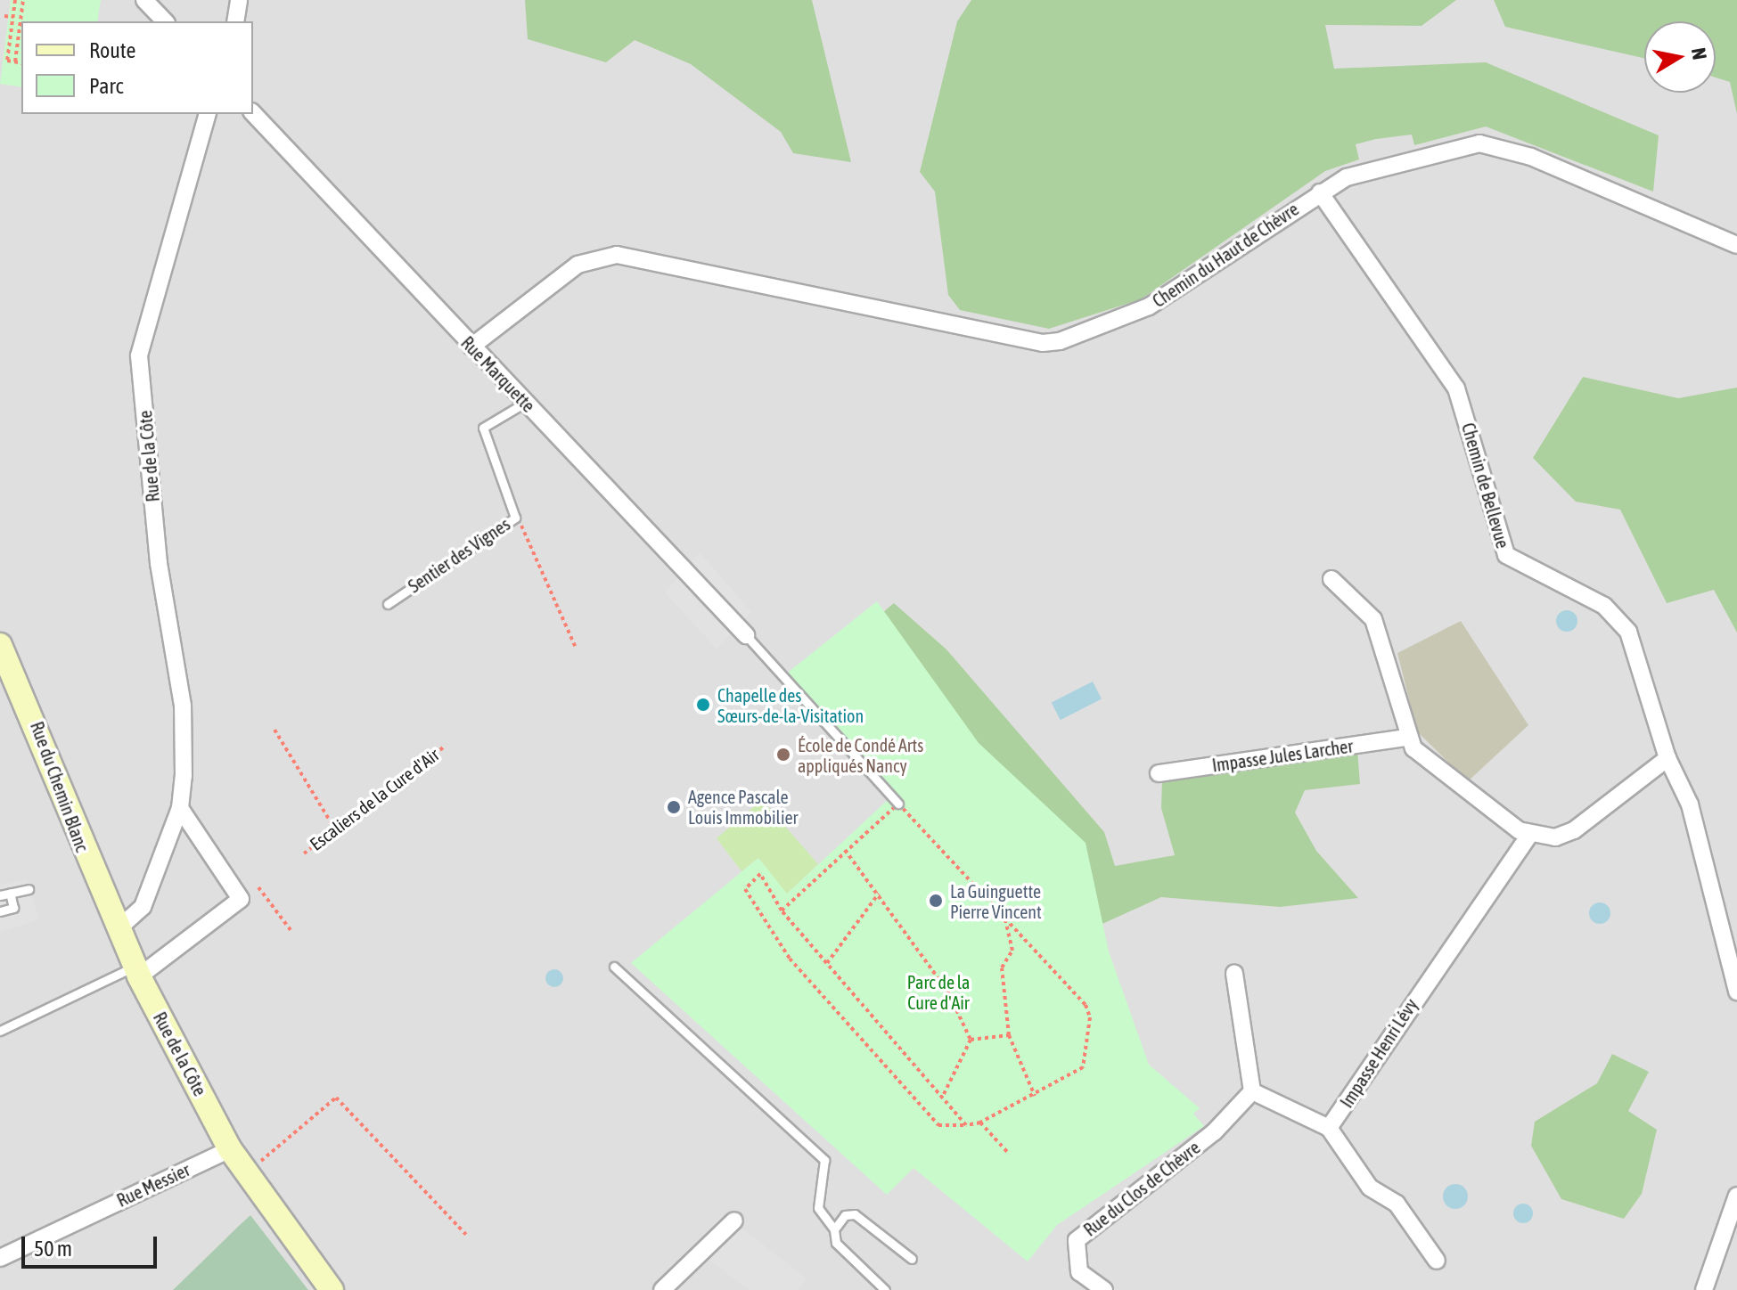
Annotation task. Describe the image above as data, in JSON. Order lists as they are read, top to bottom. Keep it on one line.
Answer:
{"streets":{"street":["Chemin du Haut de Chèvre","Rue Marquette","Rue de la Côte","Chemin de Bellevue","Impasse Jules Larcher","Rue du Chemin Blanc","Impasse Henri Lévy","Rue Messier","Rue du Clos de Chèvre"],"lane":["Sentier des Vignes"],"path":["Escaliers de la Cure d'Air"]},"crossings":[["Chemin du Haut de Chèvre","Rue Marquette"],["Chemin du Haut de Chèvre","Chemin de Bellevue"],["Rue Marquette","Sentier des Vignes"],["Rue de la Côte","Rue du Chemin Blanc"],["Rue de la Côte","Rue Messier"]],"parks":["Parc de la Cure d'Air"],"places":["Chapelle des Sœurs-de-la-Visitation","École de Condé Arts appliqués Nancy","Agence Pascale Louis Immobilier","La Guinguette Pierre Vincent"],"legend":["Route","Parc"],"scale_bar":"50 m","north":"right"}
